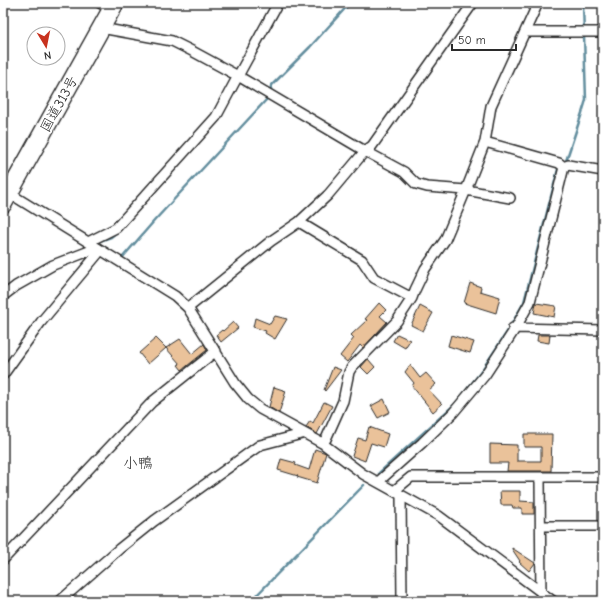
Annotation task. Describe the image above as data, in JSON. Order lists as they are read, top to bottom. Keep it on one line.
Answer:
{"streets":{"highway":["国道313号"]},"districts":["小鴨"],"scale_bar":"50 m","north":"bottom"}
